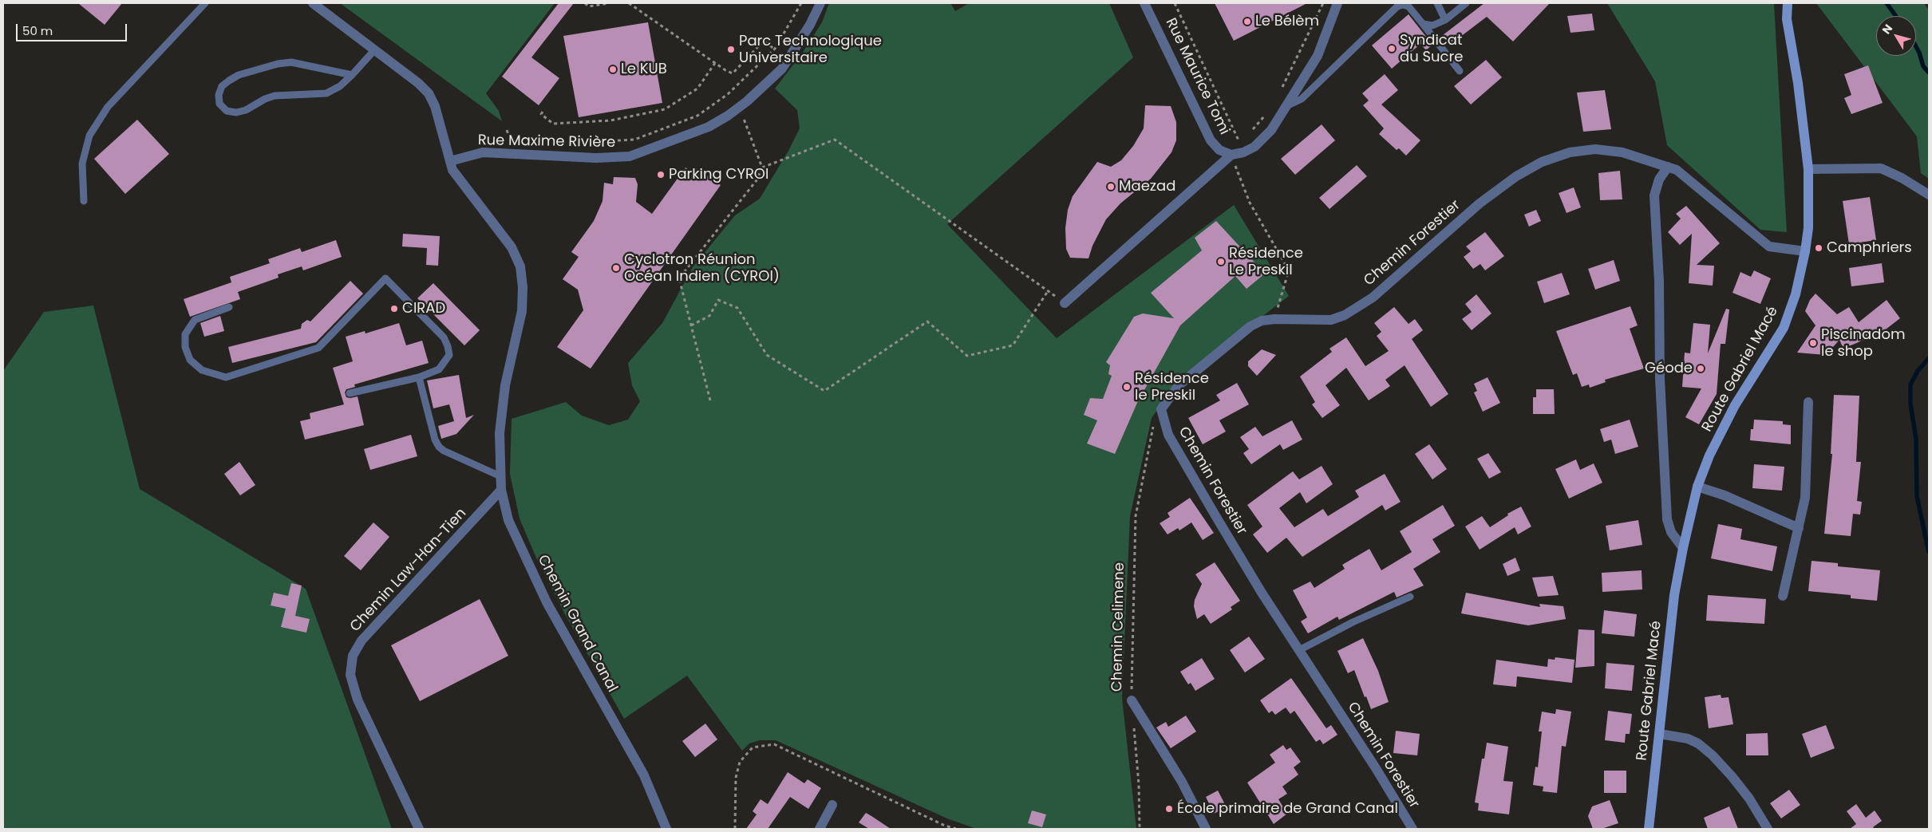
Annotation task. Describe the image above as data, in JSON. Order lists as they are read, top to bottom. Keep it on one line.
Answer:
{"streets":{"main road":["Route Gabriel Macé"],"street":["Rue Maurice Tomi","Rue Maxime Rivière","Chemin Forestier","Chemin Law-Han-Tien","Chemin Grand Canal","Chemin Celimene"]},"crossings":[["Rue Maxime Rivière","Chemin Grand Canal"],["Chemin Forestier","Route Gabriel Macé"],["Chemin Forestier","Chemin Celimene"],["Chemin Law-Han-Tien","Chemin Grand Canal"]],"places":["Le Bélèm","Syndicat du Sucre","Parc Technologique Universitaire","Le KUB","Parking CYROI","Maezad","Camphriers","Résidence Le Preskil","Cyclotron Réunion Océan Indien (CYROI)","CIRAD","Piscinadom le shop","Géode","Résidence le Preskil","École primaire de Grand Canal"],"scale_bar":"50 m","north":"top left"}
